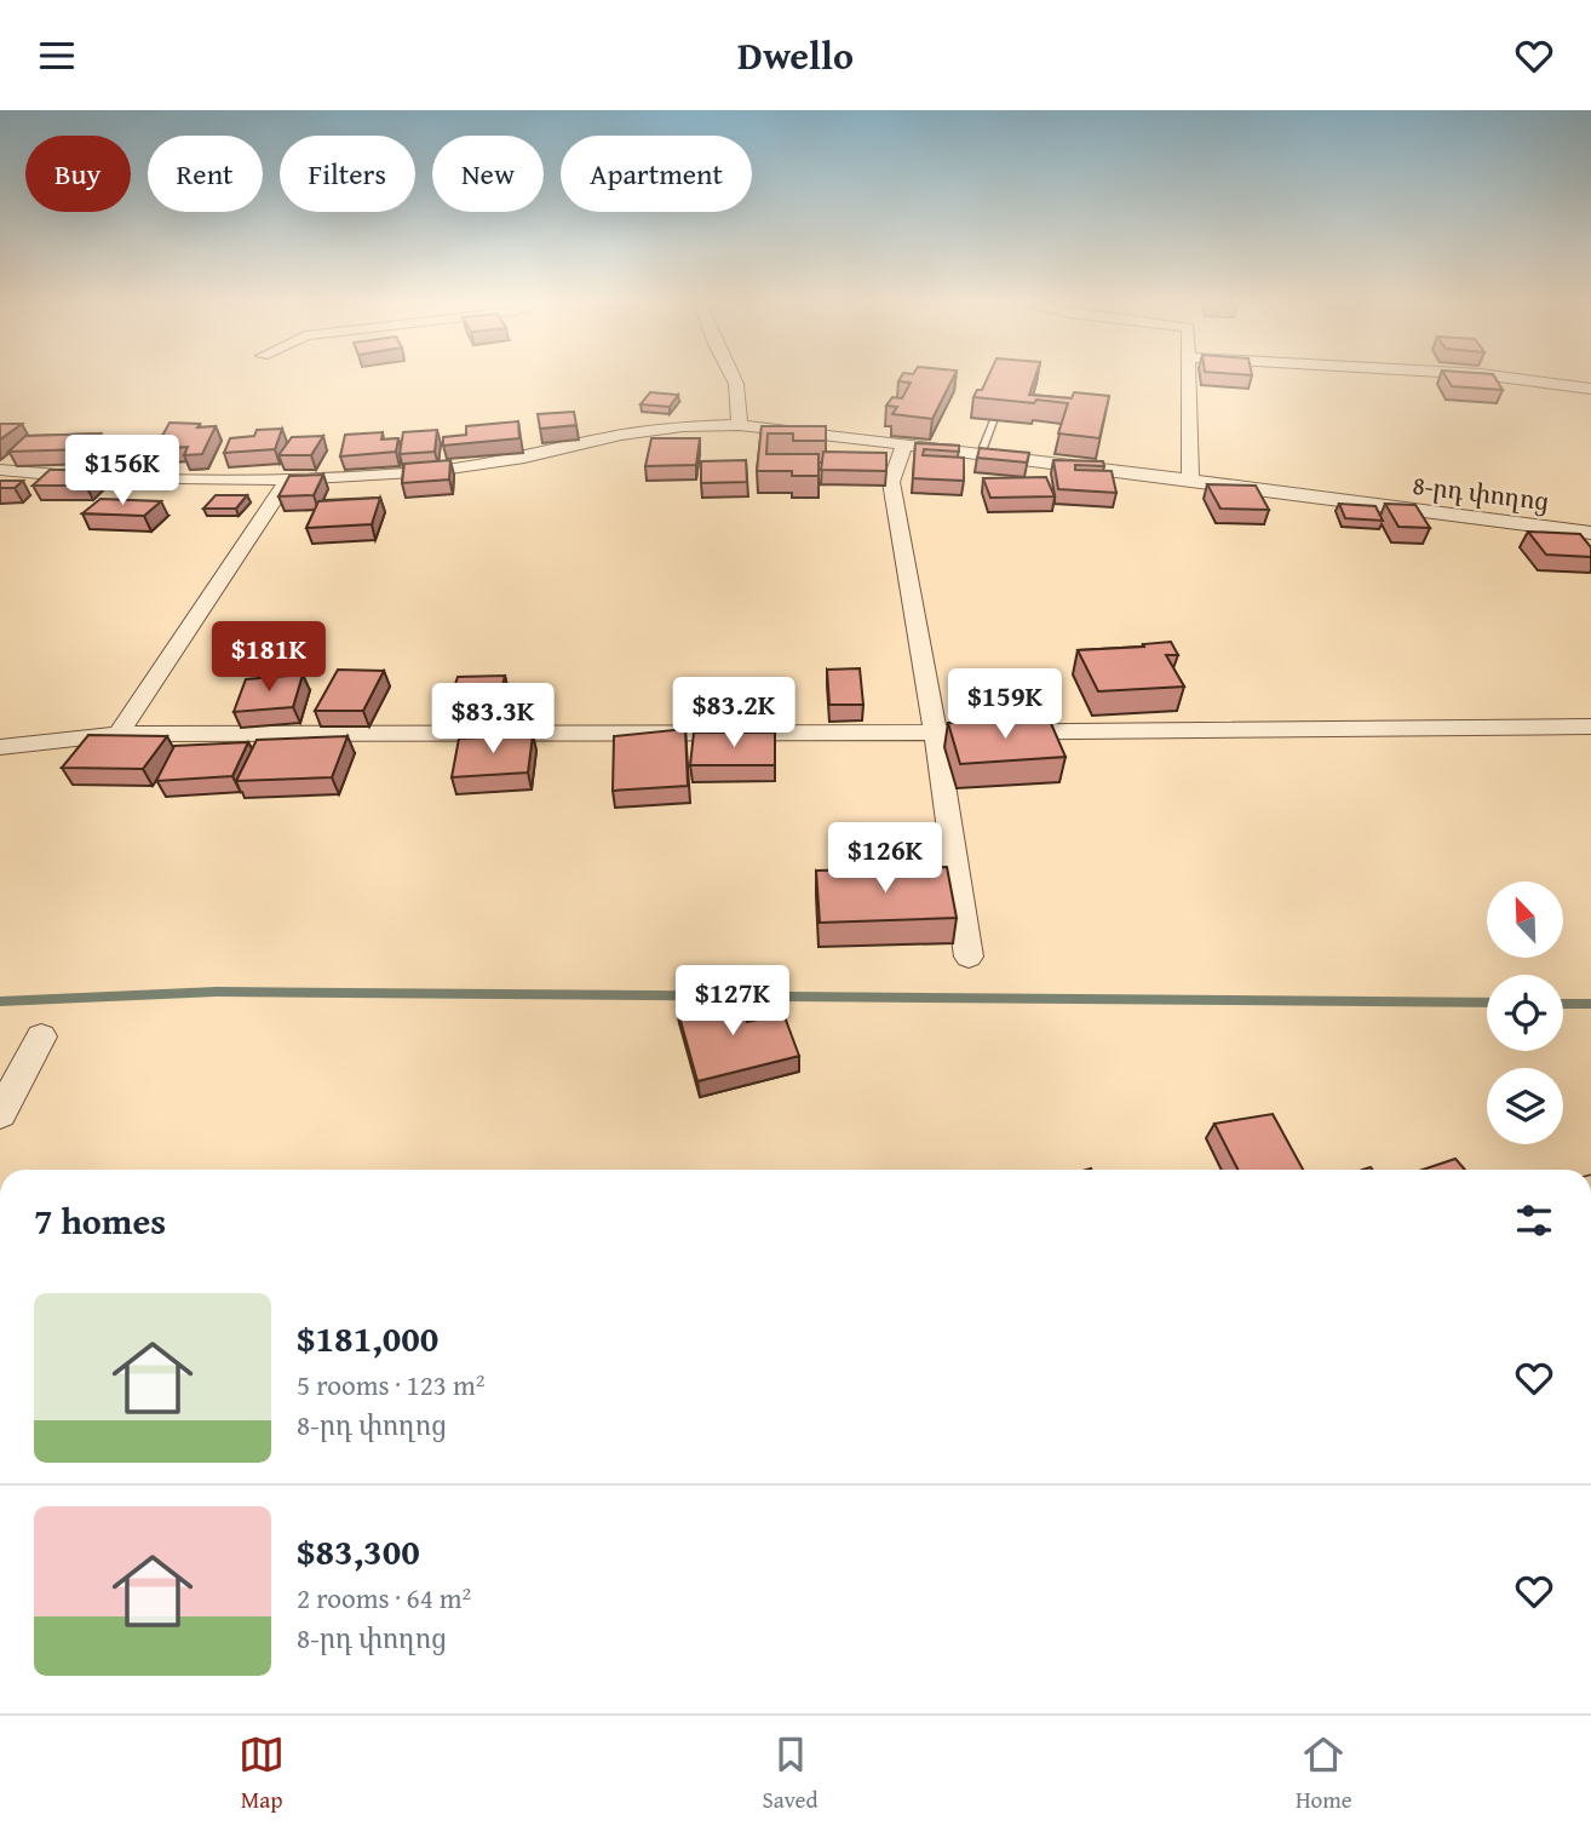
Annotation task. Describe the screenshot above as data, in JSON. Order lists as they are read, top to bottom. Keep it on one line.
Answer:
{"streets":{"street":["8-րդ փողոց"]},"north":"top left","page":{"header":"Dwello","chip":["Buy","Rent","Filters","New","Apartment"],"price":["$156K","$181K","$159K","$83.2K","$83.3K","$126K","$127K"],"heading":"7 homes","list":[{"name":"$181,000","note":"5 rooms · 123 m² · 8-րդ փողոց"},{"name":"$83,300","note":"2 rooms · 64 m² · 8-րդ փողոց"}],"tabs":["Map","Saved","Home"]}}
